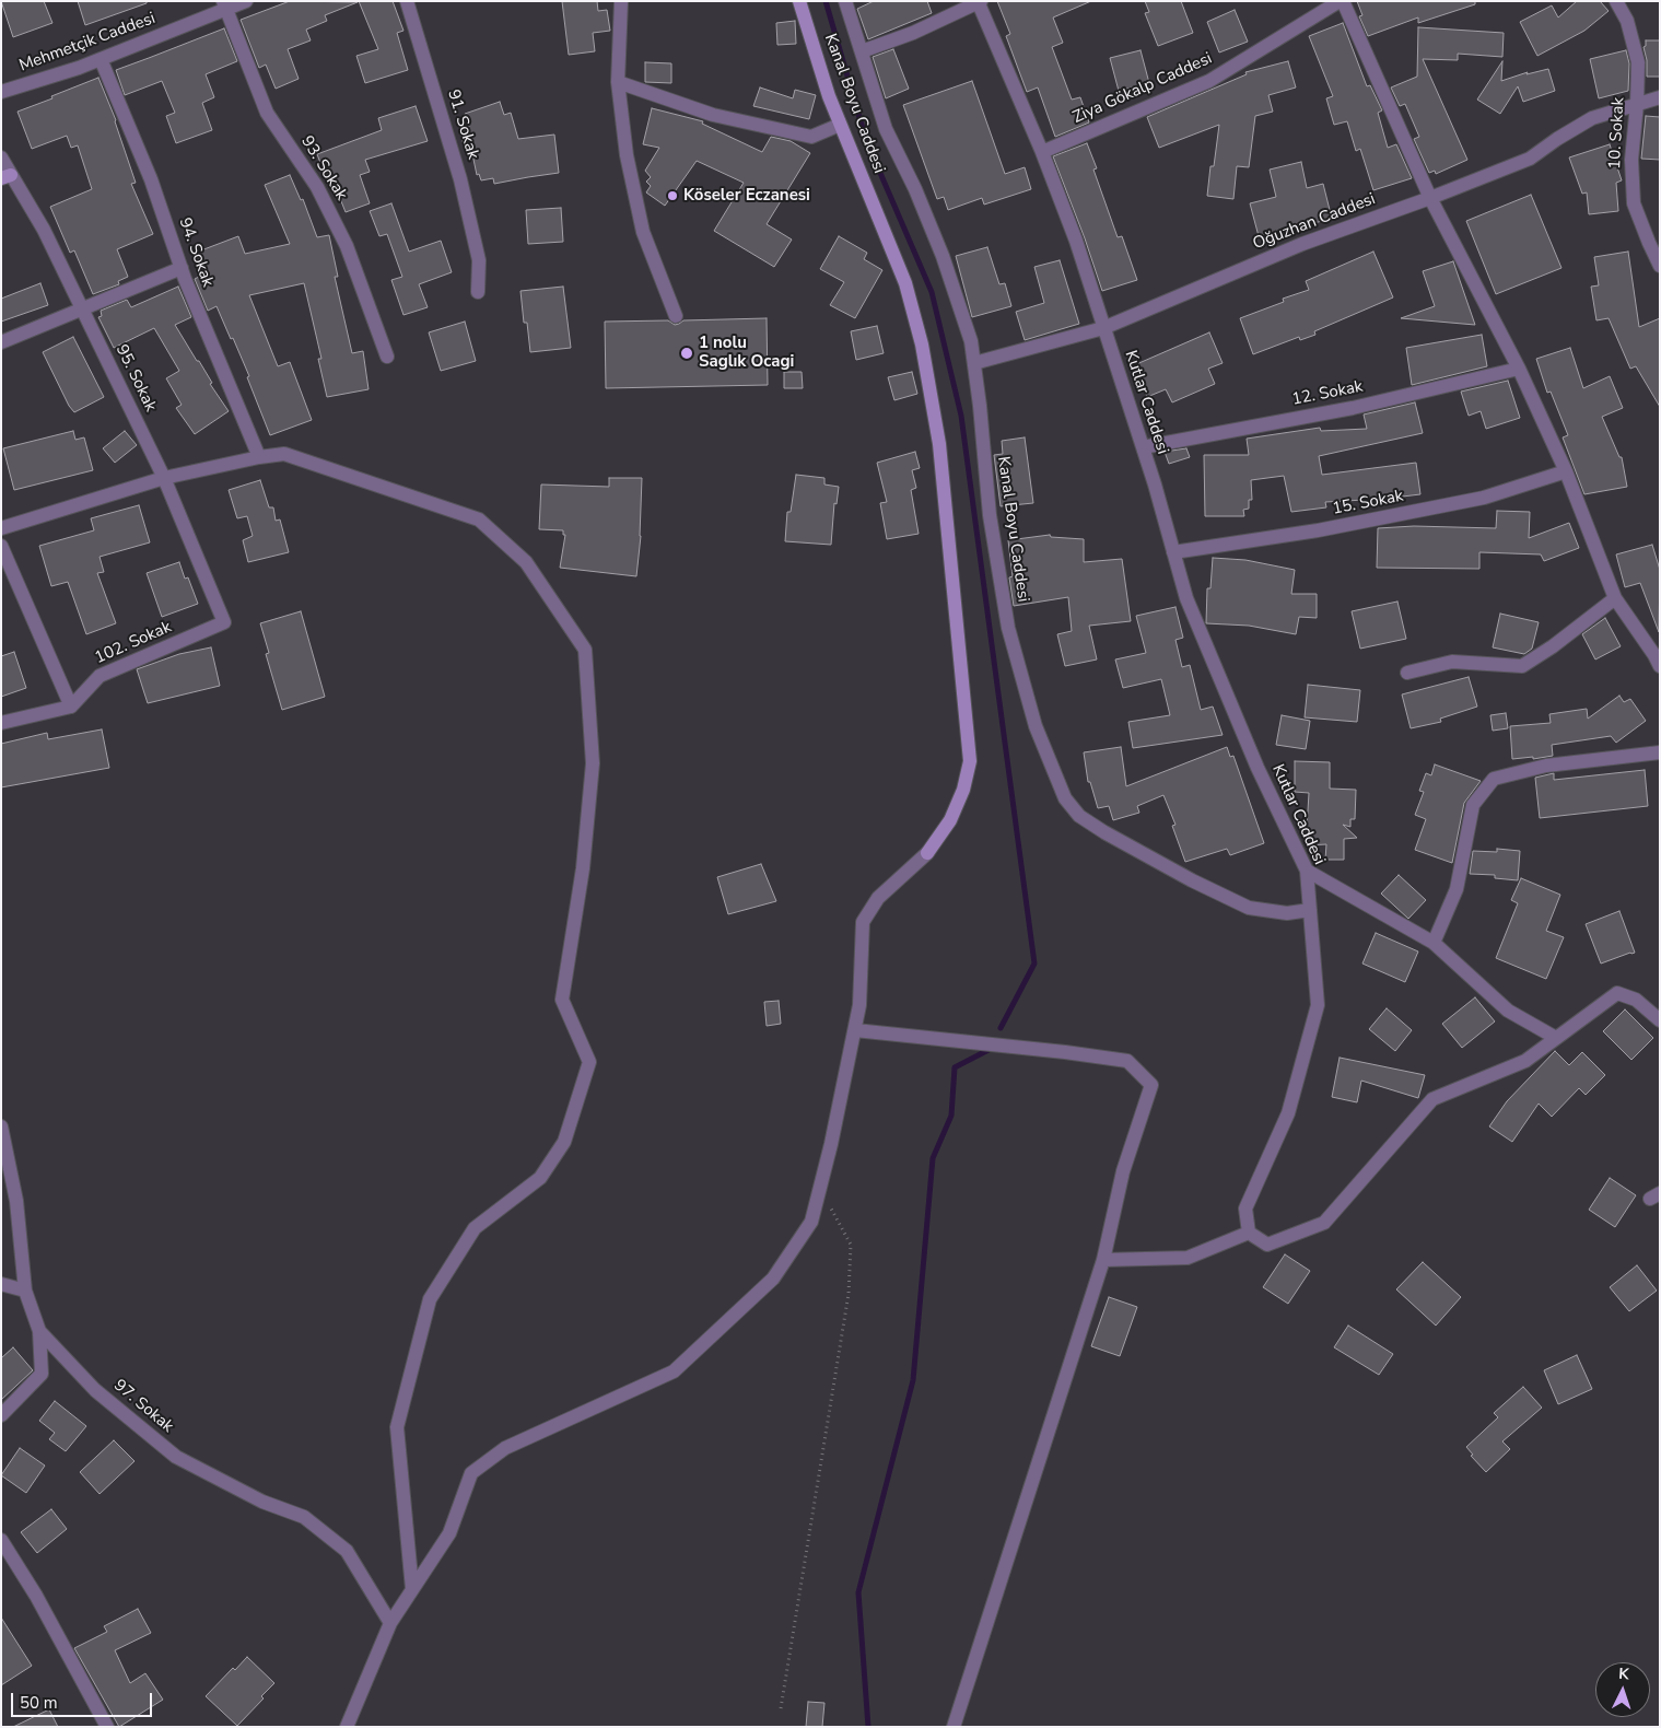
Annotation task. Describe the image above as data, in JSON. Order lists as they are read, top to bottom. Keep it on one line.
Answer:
{"streets":{"street":["Mehmetçik Caddesi","Ziya Gökalp Caddesi","Kanal Boyu Caddesi","91. Sokak","10. Sokak","93. Sokak","Oğuzhan Caddesi","94. Sokak","95. Sokak","12. Sokak","Kutlar Caddesi","15. Sokak","102. Sokak","97. Sokak"]},"crossings":[["Mehmetçik Caddesi","93. Sokak"],["Mehmetçik Caddesi","94. Sokak"],["Ziya Gökalp Caddesi","Kutlar Caddesi"],["Kanal Boyu Caddesi","Oğuzhan Caddesi"],["Kanal Boyu Caddesi","Kutlar Caddesi"],["10. Sokak","Oğuzhan Caddesi"],["Oğuzhan Caddesi","Kutlar Caddesi"],["95. Sokak","102. Sokak"],["12. Sokak","Kutlar Caddesi"],["Kutlar Caddesi","15. Sokak"]],"places":["Köseler Eczanesi","1 nolu Saglık Ocagi"],"scale_bar":"50 m","north":"top"}
